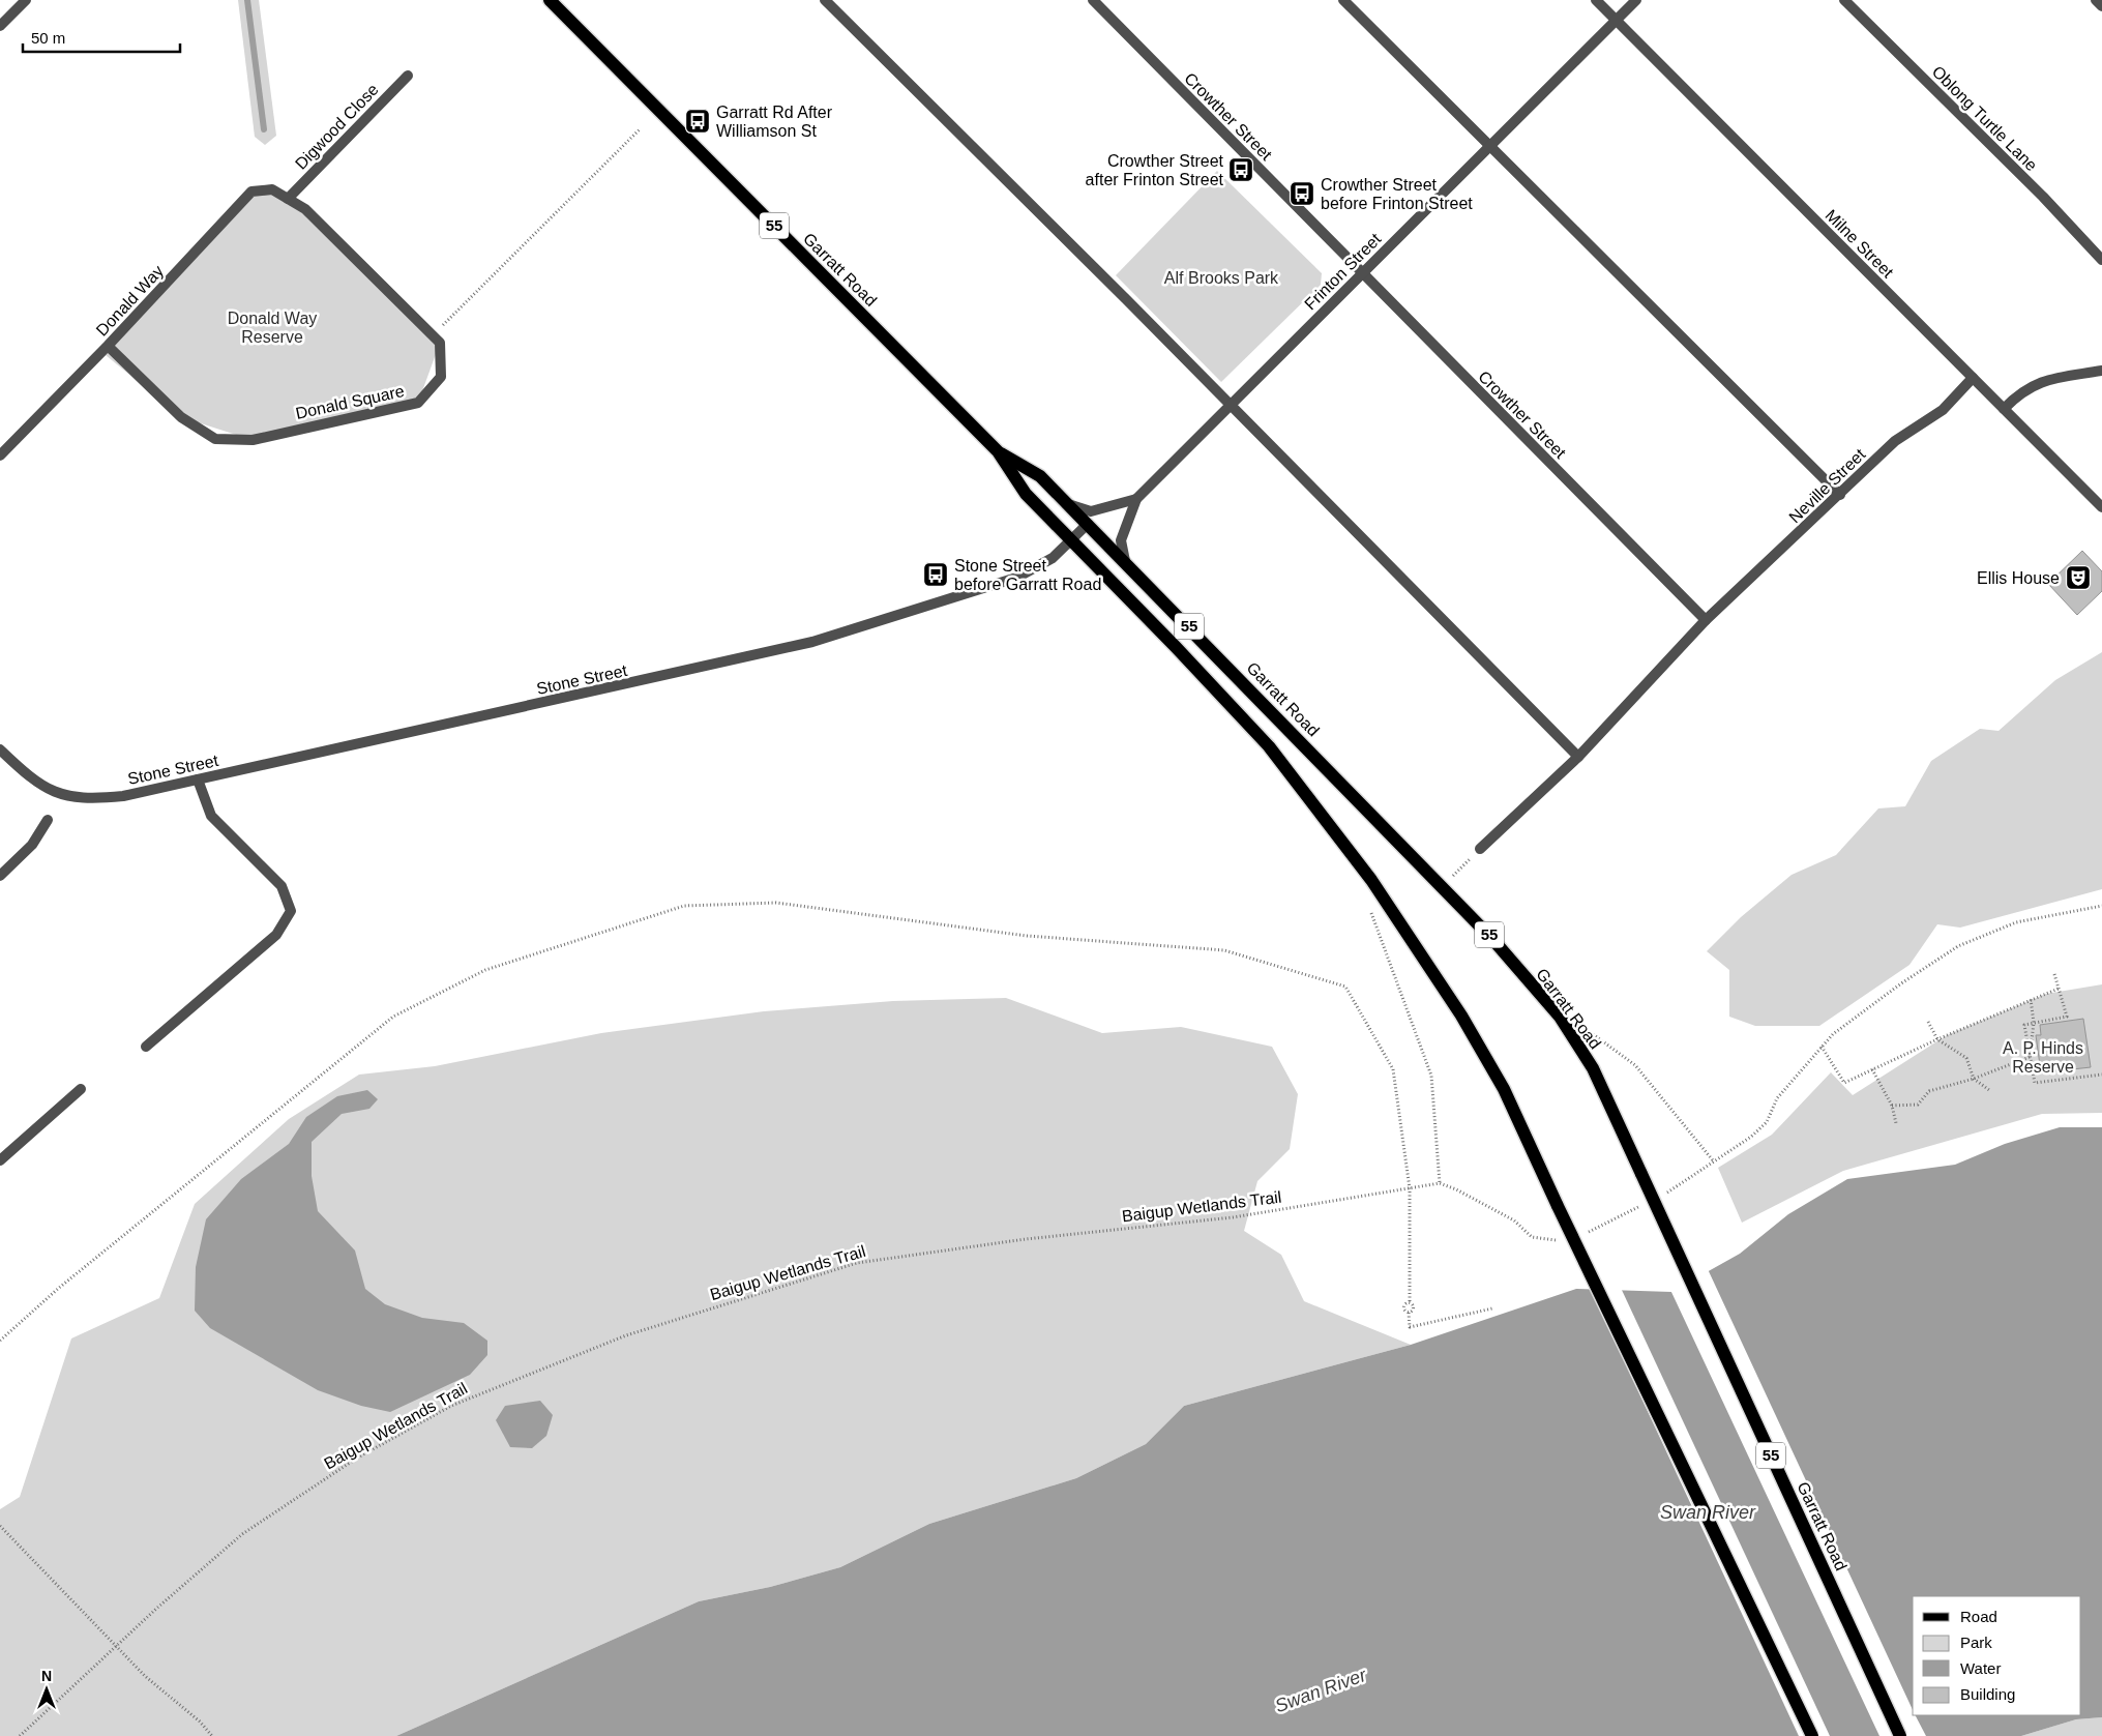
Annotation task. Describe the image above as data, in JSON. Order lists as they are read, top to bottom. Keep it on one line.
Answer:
{"streets":{"main road":["55","Garratt Road"],"street":["Crowther Street","Oblong Turtle Lane","Digwood Close","Milne Street","Frinton Street","Donald Way","Donald Square","Neville Street","Stone Street"],"path":["Baigup Wetlands Trail"]},"crossings":[["Crowther Street","Frinton Street"],["Crowther Street","Neville Street"],["Digwood Close","Donald Way"],["Digwood Close","Donald Square"],["Milne Street","Frinton Street"],["Milne Street","Neville Street"],["Garratt Road","Frinton Street"],["Garratt Road","Stone Street"],["Donald Way","Donald Square"]],"water":["Swan River"],"parks":["Alf Brooks Park","Donald Way Reserve","A. P. Hinds Reserve"],"places":{"bus stop":["Garratt Rd After Williamson St","Crowther Street after Frinton Street","Crowther Street before Frinton Street","Stone Street before Garratt Road"],"theatre":["Ellis House"]},"legend":["Road","Park","Water","Building"],"scale_bar":"50 m","north":"top"}
